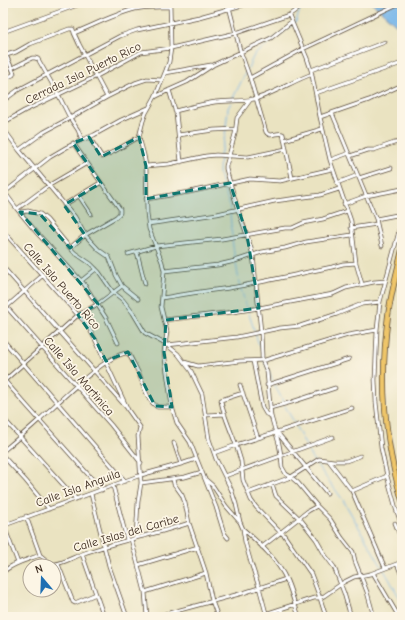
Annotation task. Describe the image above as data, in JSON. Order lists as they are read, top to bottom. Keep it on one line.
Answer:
{"streets":{"street":["Cerrada Isla Puerto Rico","Calle Isla Puerto Rico","Calle Isla Martinica","Calle Isla Anguila","Calle Islas del Caribe"]},"crossings":[["Calle Isla Puerto Rico","Calle Isla Martinica"],["Calle Isla Puerto Rico","Calle Isla Anguila"],["Calle Isla Puerto Rico","Calle Islas del Caribe"]],"north":"top"}
